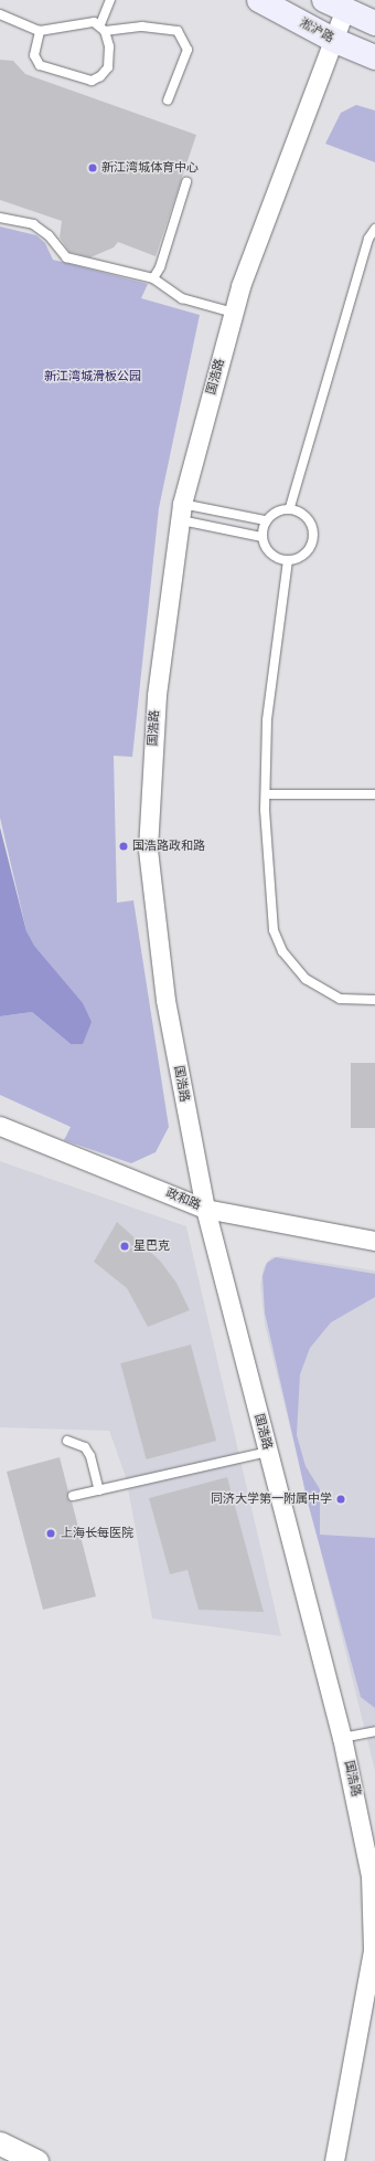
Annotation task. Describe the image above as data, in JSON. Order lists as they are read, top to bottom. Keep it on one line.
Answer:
{"streets":{"main road":["淞沪路"],"street":["国浩路","政和路"]},"crossings":[["淞沪路","国浩路"],["国浩路","政和路"]],"parks":["新江湾城滑板公园"],"places":["新江湾城体育中心","国浩路政和路","星巴克","同济大学第一附属中学","上海长每医院"]}
